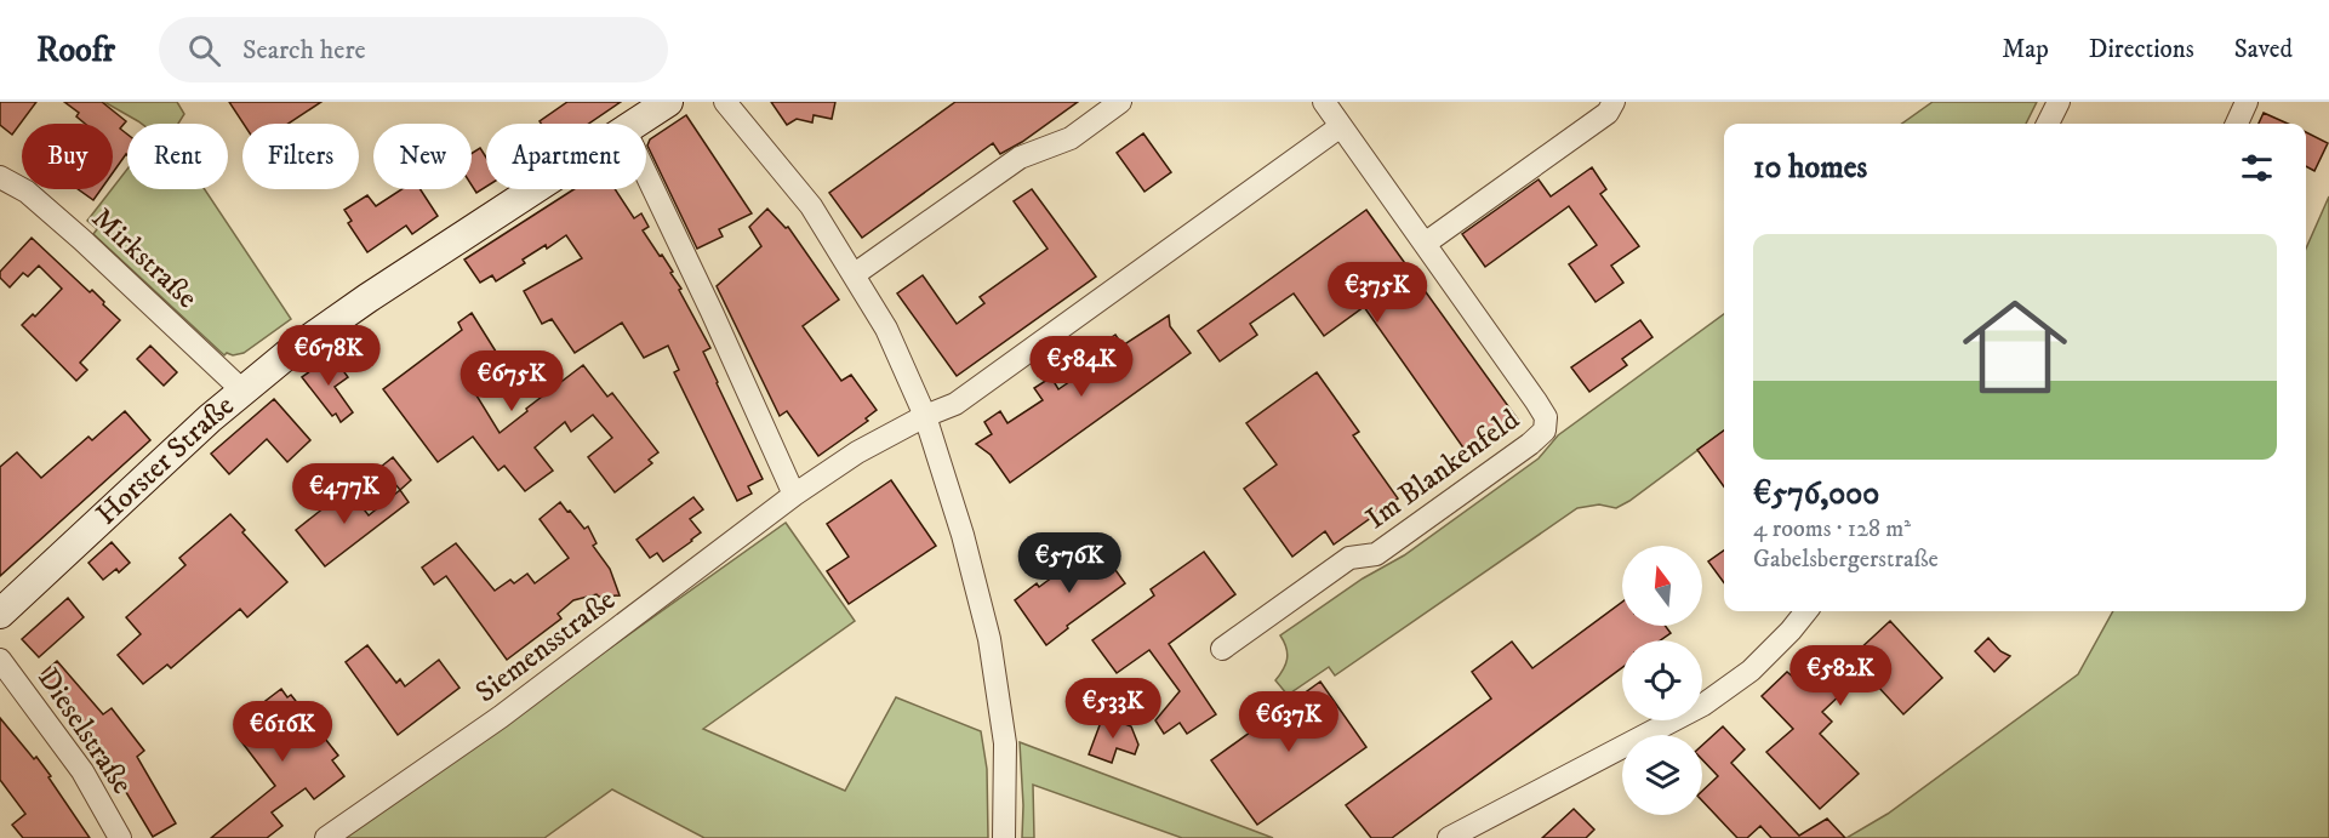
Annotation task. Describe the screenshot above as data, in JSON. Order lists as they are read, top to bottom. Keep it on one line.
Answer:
{"streets":{"main road":["Horster Straße"],"street":["Mirkstraße","Im Blankenfeld","Siemensstraße","Dieselstraße"]},"crossings":[["Mirkstraße","Horster Straße"],["Im Blankenfeld","Siemensstraße"]],"north":"top","page":{"header":"Roofr","search":"Search here","nav":["Map","Directions","Saved"],"chip":["Buy","Rent","Filters","New","Apartment"],"heading":"10 homes","list":[{"name":"€576,000","note":"4 rooms · 128 m² · Gabelsbergerstraße"}],"price":["€375K","€678K","€584K","€675K","€477K","€576K","€582K","€533K","€637K","€616K"]}}
